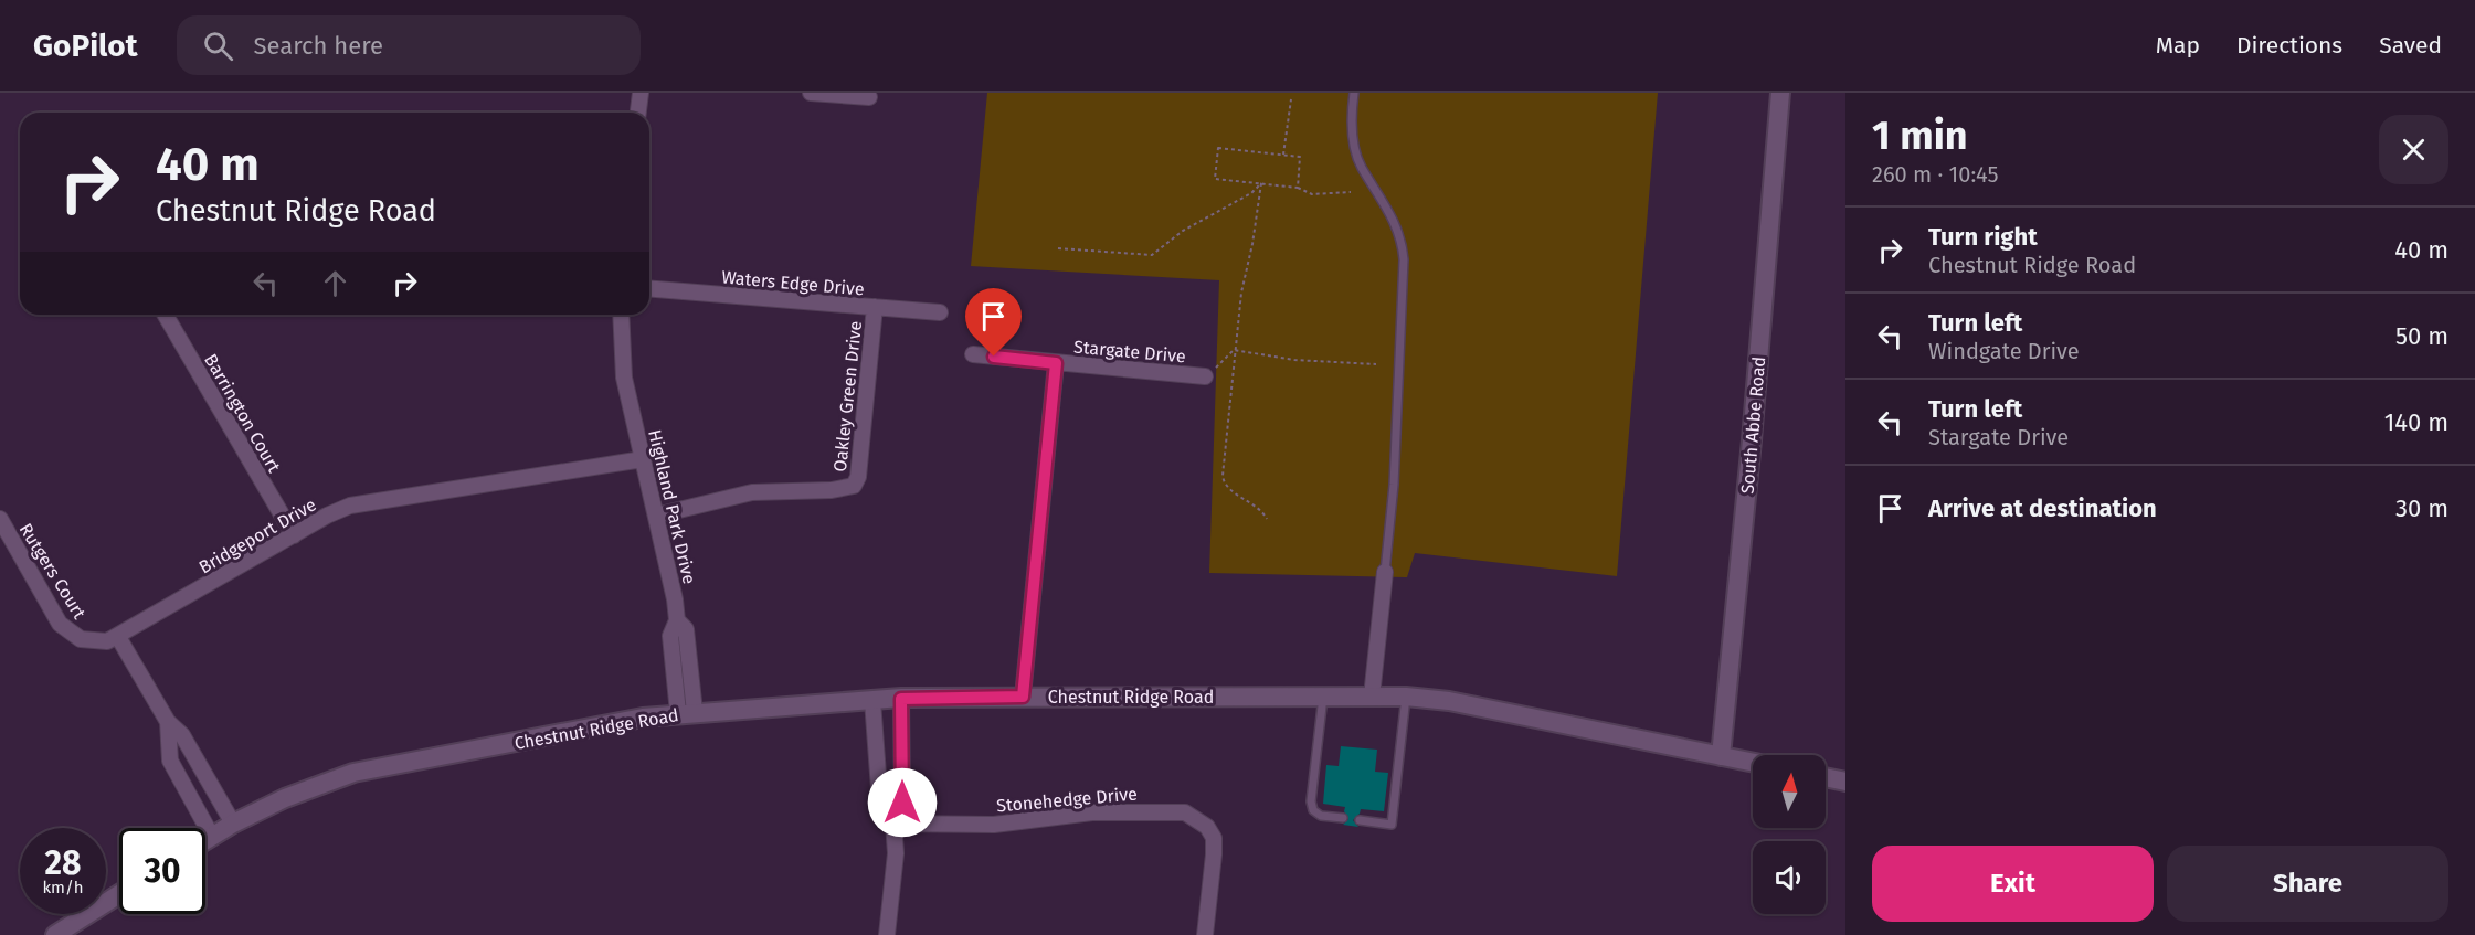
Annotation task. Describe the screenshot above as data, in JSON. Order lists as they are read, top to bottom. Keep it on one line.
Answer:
{"streets":{"street":["Waters Edge Drive","Stargate Drive","Oakley Green Drive","Barrington Court","South Abbe Road","Highland Park Drive","Bridgeport Drive","Rutgers Court","Chestnut Ridge Road","Stonehedge Drive"]},"crossings":[["Waters Edge Drive","Oakley Green Drive"],["Oakley Green Drive","Highland Park Drive"],["Barrington Court","Bridgeport Drive"],["South Abbe Road","Chestnut Ridge Road"],["Highland Park Drive","Bridgeport Drive"],["Highland Park Drive","Chestnut Ridge Road"],["Bridgeport Drive","Rutgers Court"]],"north":"top","page":{"header":"GoPilot","search":"Search here","nav":["Map","Directions","Saved"],"heading":["1 min","260 m · 10:45"],"turn":["40 m","Chestnut Ridge Road"],"list":[{"name":"Turn right","note":"Chestnut Ridge Road","value":"40 m"},{"name":"Turn left","note":"Windgate Drive","value":"50 m"},{"name":"Turn left","note":"Stargate Drive","value":"140 m"},{"name":"Arrive at destination","value":"30 m"}],"speed":"28 km/h","limit":"30","buttons":["Exit","Share"]}}
